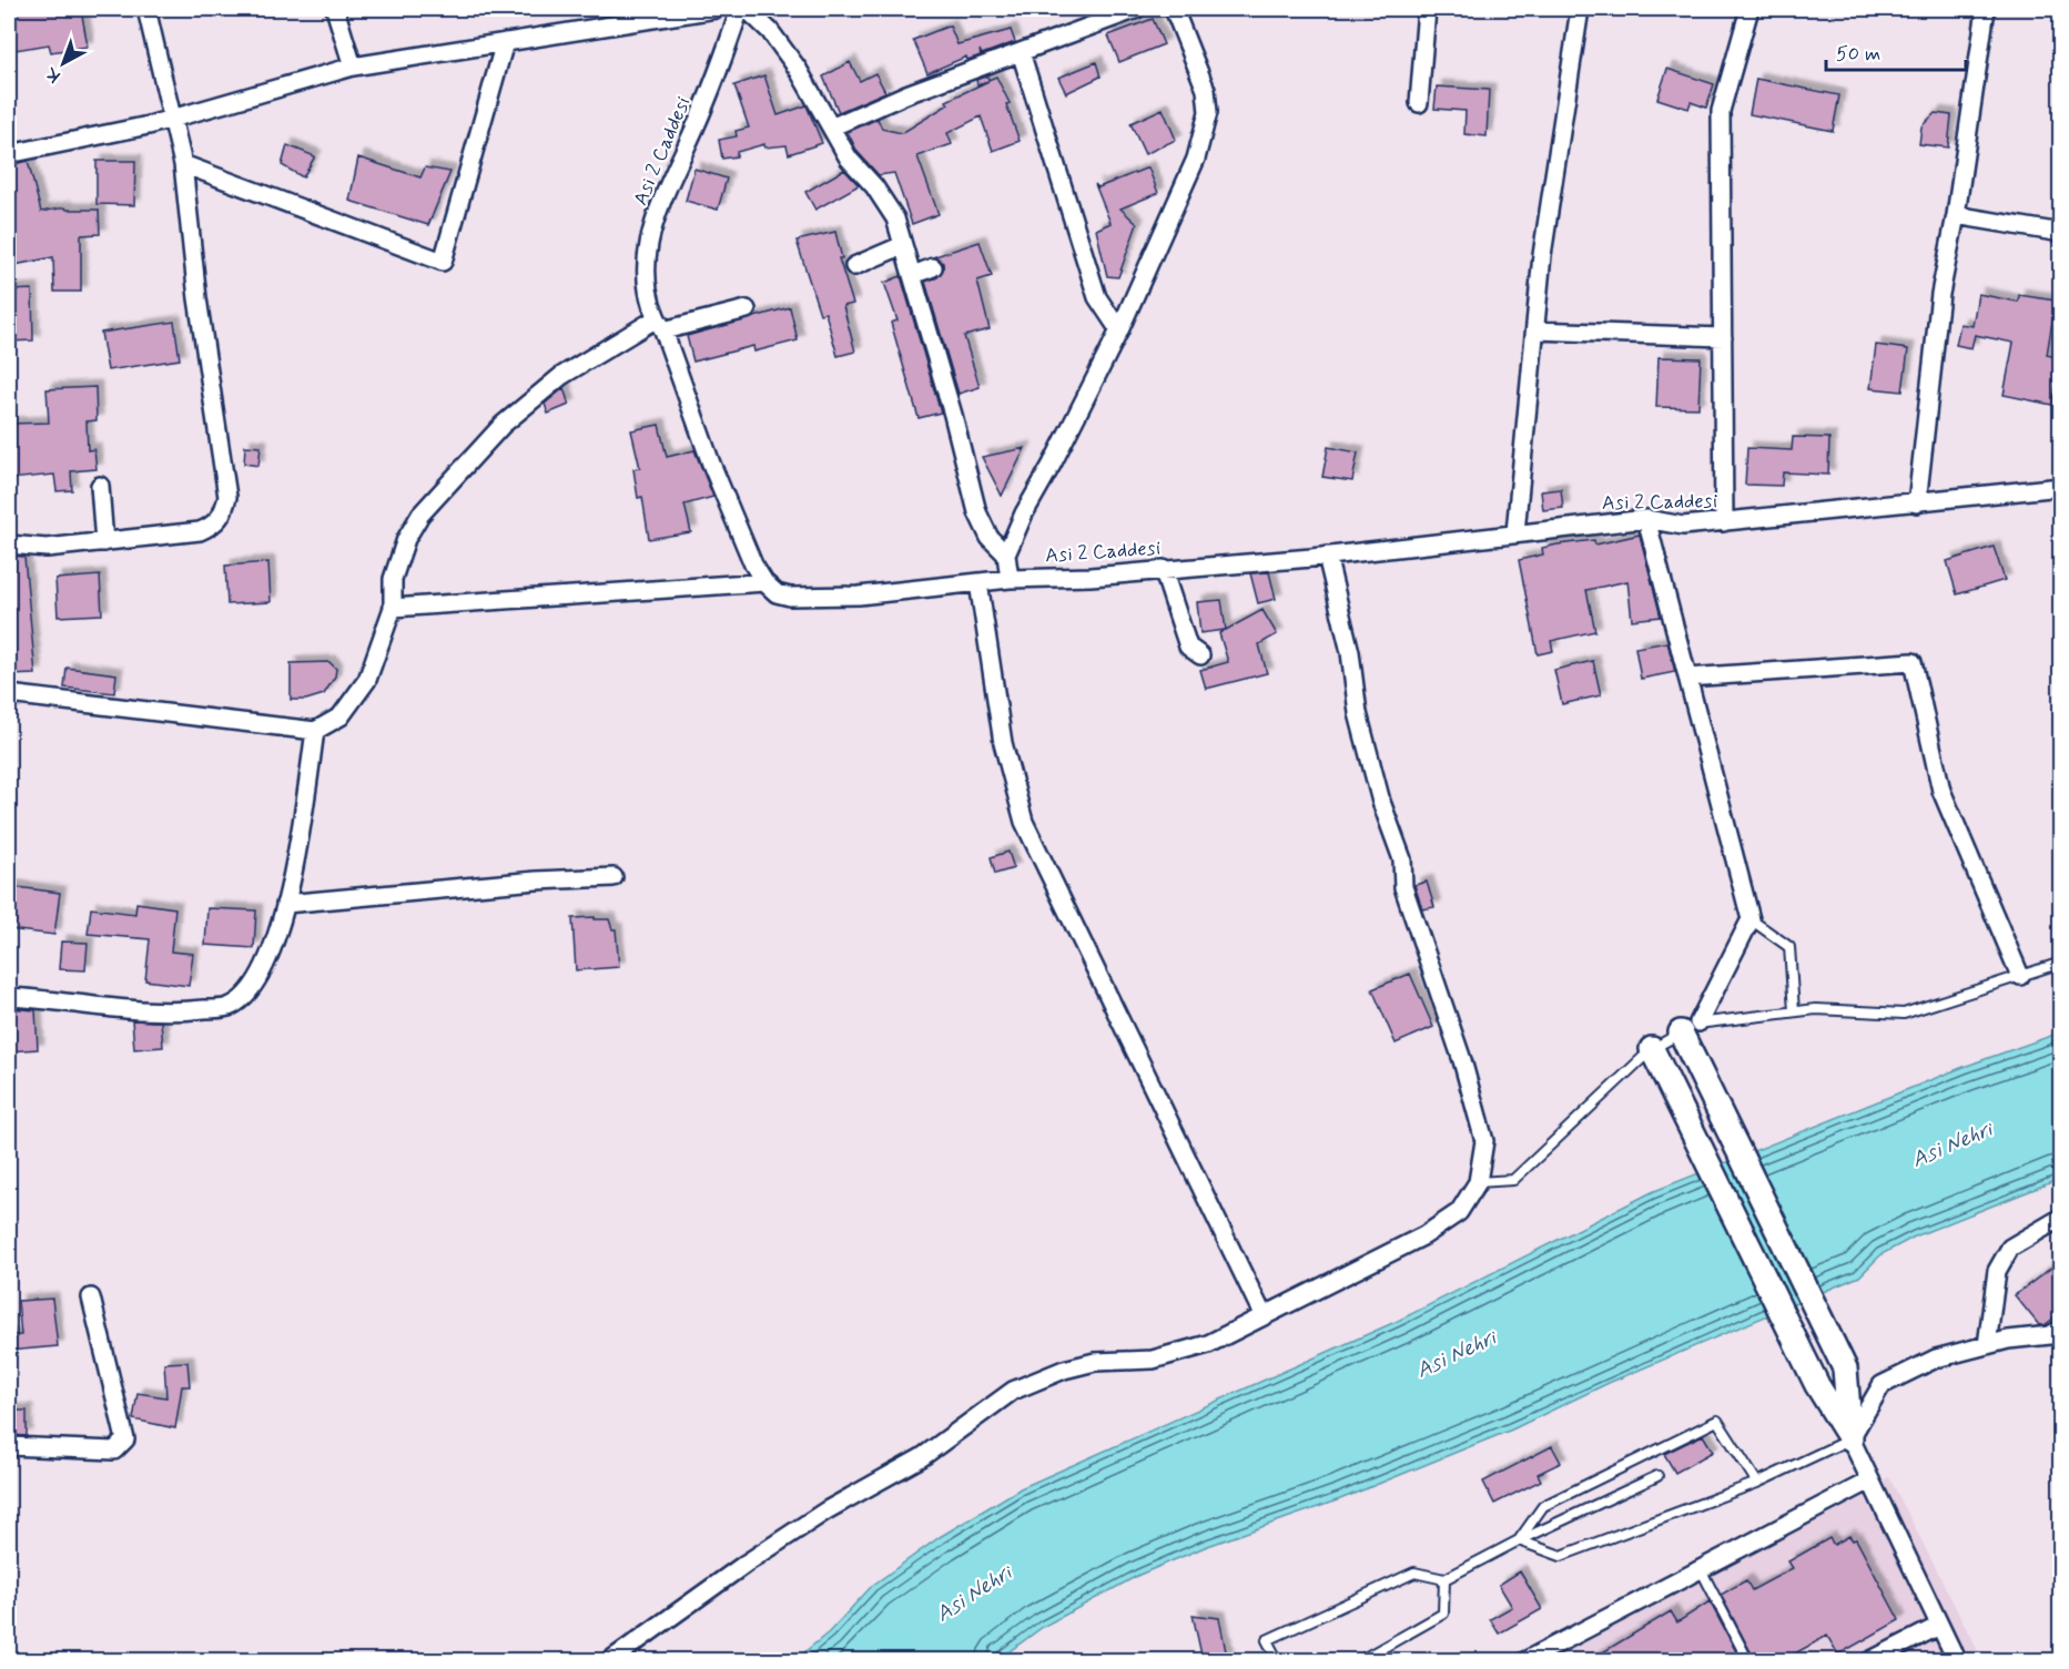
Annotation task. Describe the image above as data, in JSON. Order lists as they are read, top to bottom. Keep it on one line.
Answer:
{"streets":{"street":["Asi 2 Caddesi"]},"water":["Asi Nehri"],"scale_bar":"50 m","north":"bottom left"}
